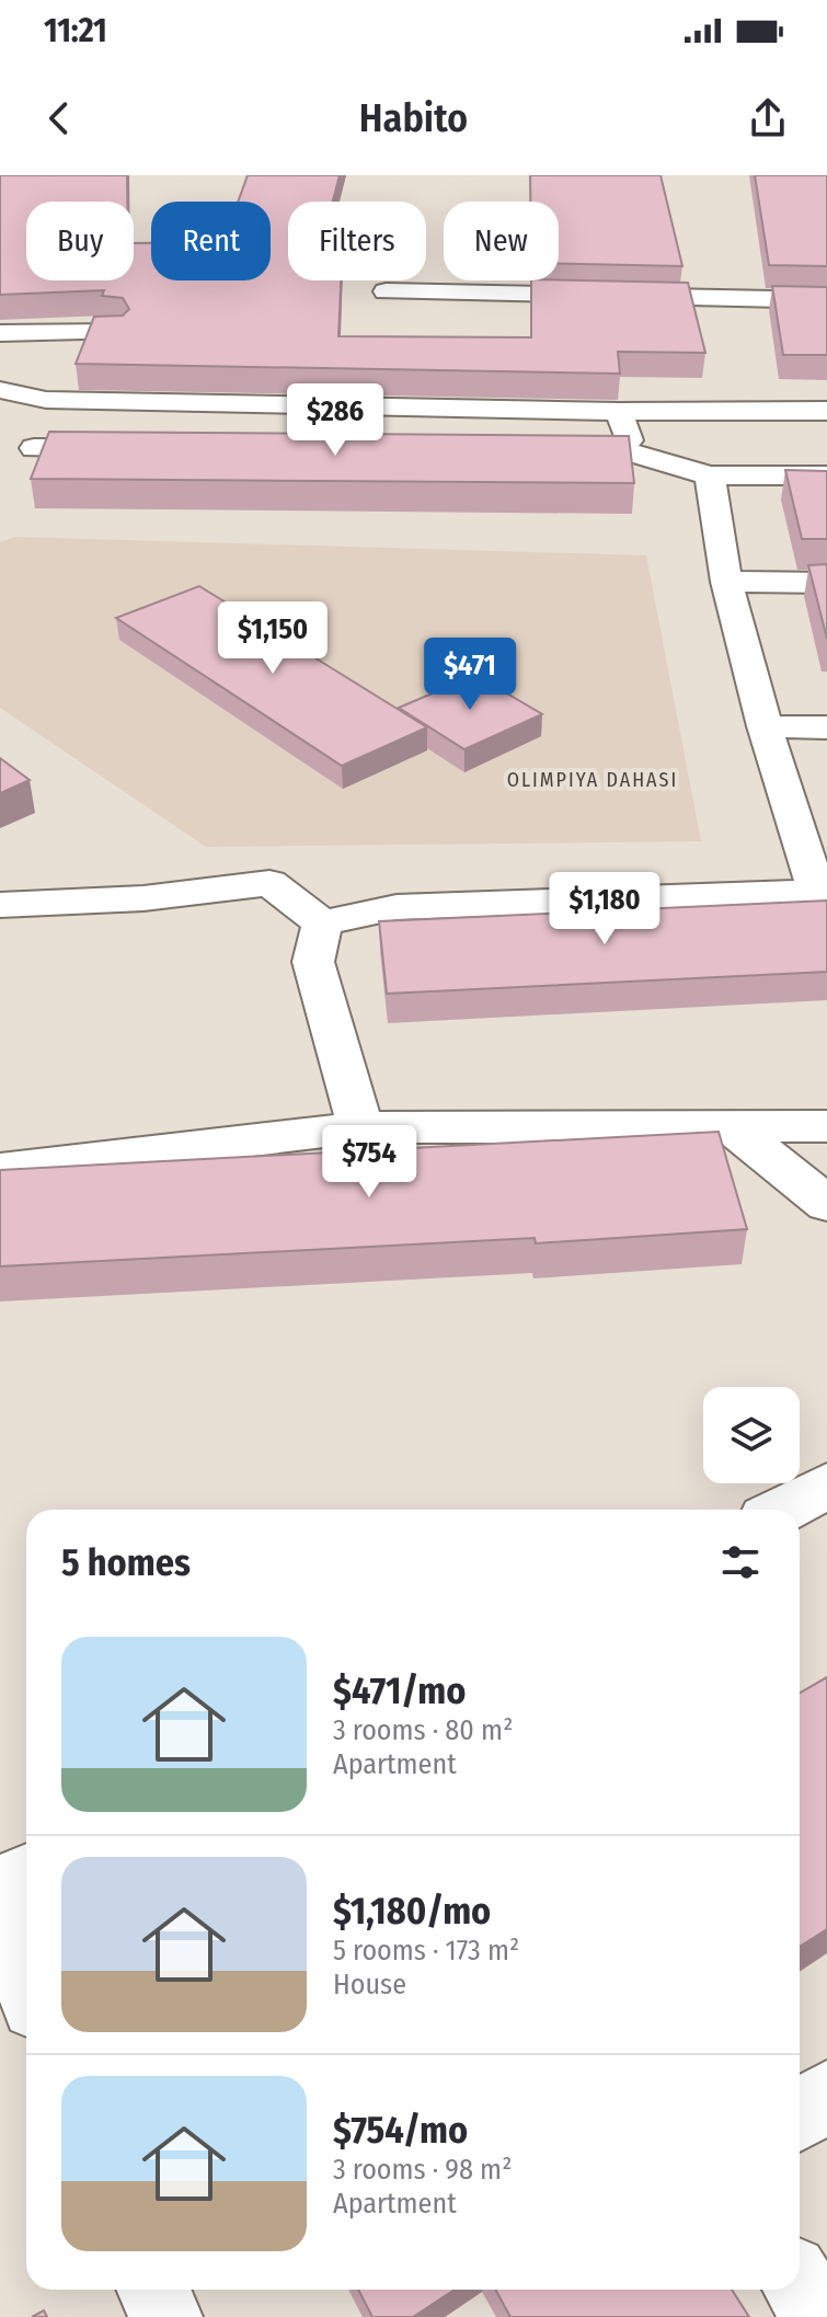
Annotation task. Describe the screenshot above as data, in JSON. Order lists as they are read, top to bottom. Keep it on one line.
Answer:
{"districts":["OLIMPIYA DAHASI"],"page":{"status":"11:21","header":"Habito","chip":["Buy","Rent","Filters","New"],"price":["$286","$1,150","$471","$1,180","$754"],"heading":"5 homes","list":[{"name":"$471/mo","note":"3 rooms · 80 m² · Apartment"},{"name":"$1,180/mo","note":"5 rooms · 173 m² · House"},{"name":"$754/mo","note":"3 rooms · 98 m² · Apartment"}]}}
